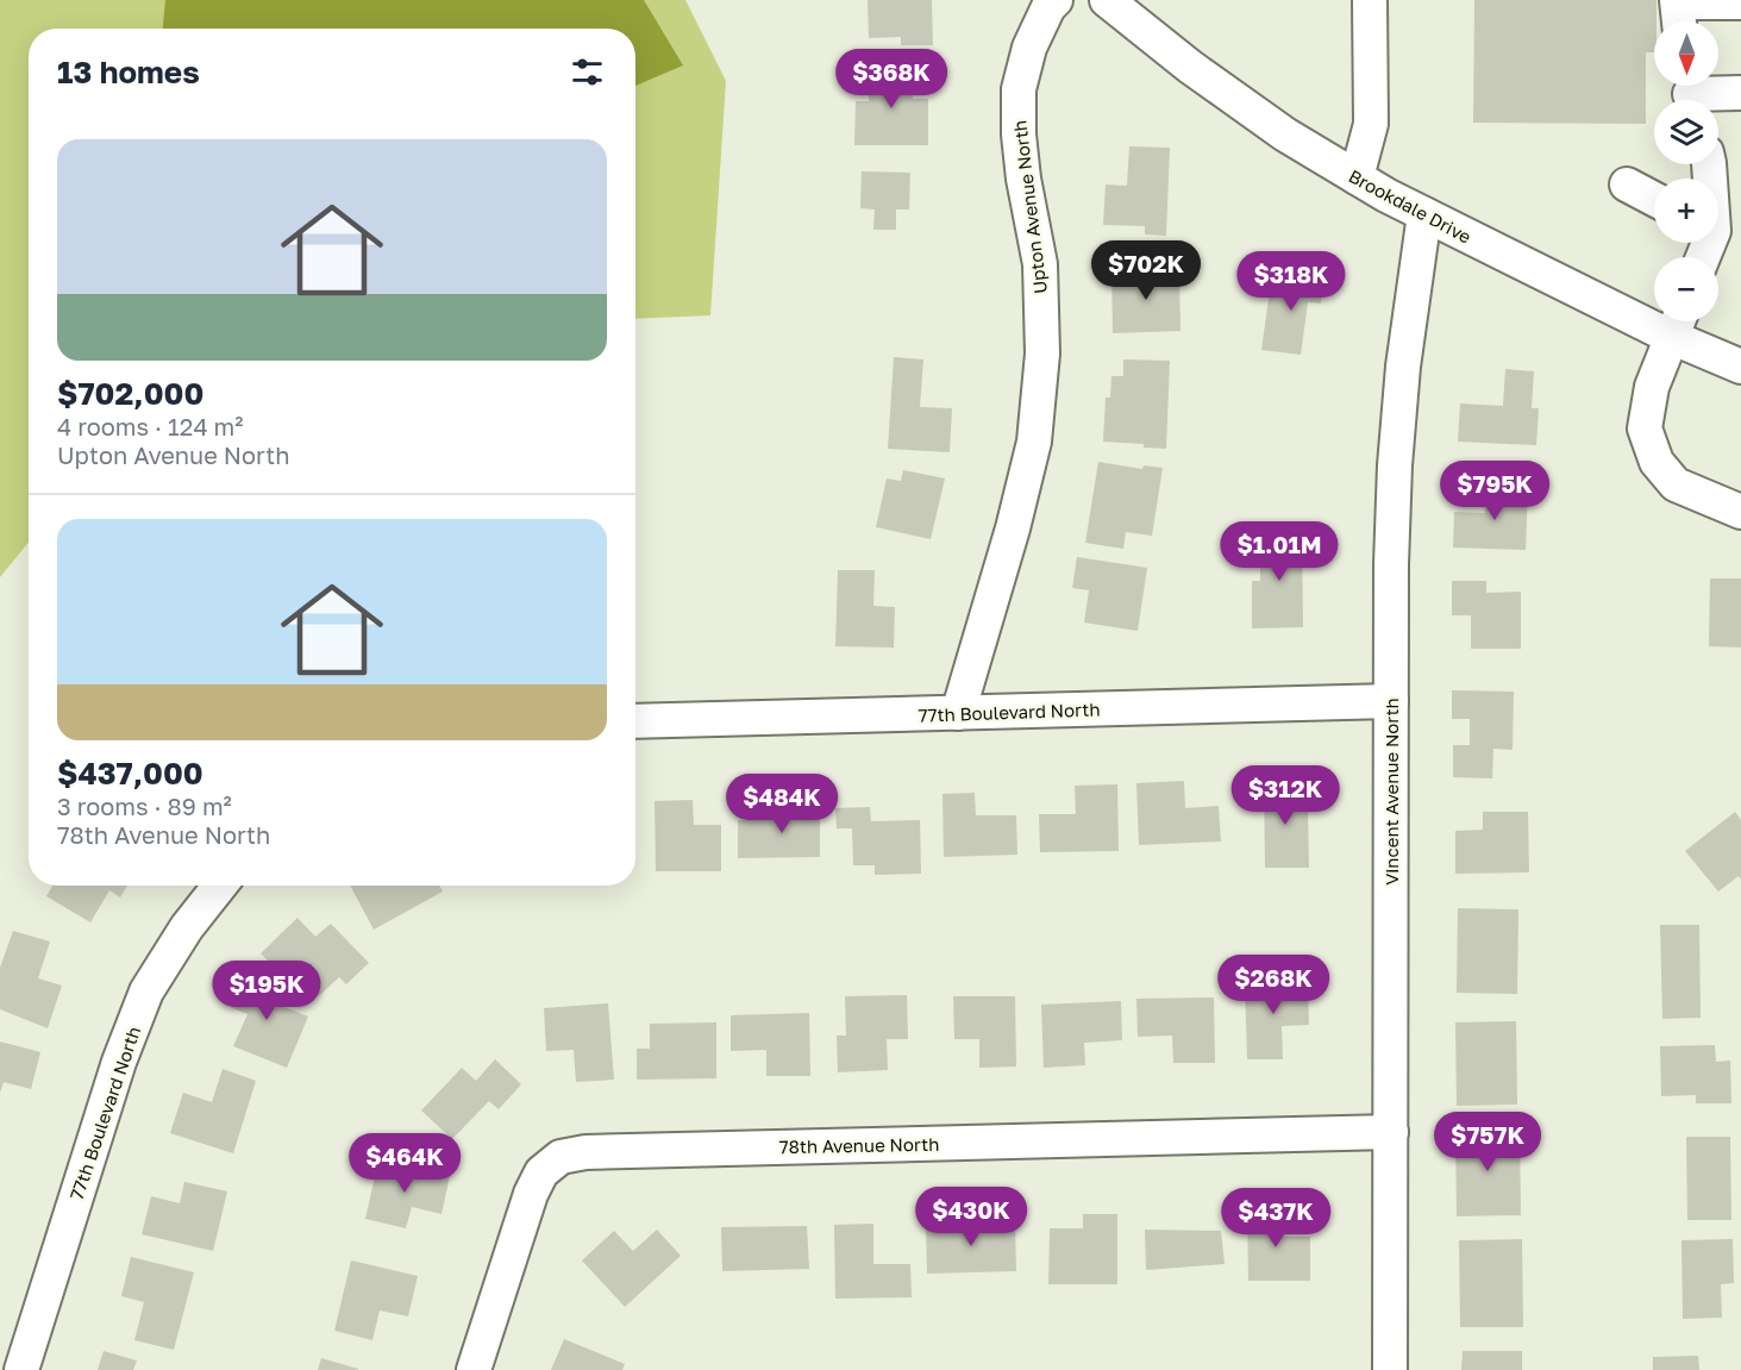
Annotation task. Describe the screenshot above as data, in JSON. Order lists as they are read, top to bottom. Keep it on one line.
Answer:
{"streets":{"street":["Brookdale Drive","Upton Avenue North","77th Boulevard North","Vincent Avenue North","78th Avenue North"]},"crossings":[["Brookdale Drive","Vincent Avenue North"],["Upton Avenue North","77th Boulevard North"],["77th Boulevard North","Vincent Avenue North"],["Vincent Avenue North","78th Avenue North"]],"north":"bottom","page":{"map_buttons":["+","−"],"heading":"13 homes","price":["$368K","$702K","$318K","$795K","$1.01M","$312K","$484K","$268K","$195K","$757K","$464K","$430K","$437K"],"list":[{"name":"$702,000","note":"4 rooms · 124 m² · Upton Avenue North"},{"name":"$437,000","note":"3 rooms · 89 m² · 78th Avenue North"}]}}
